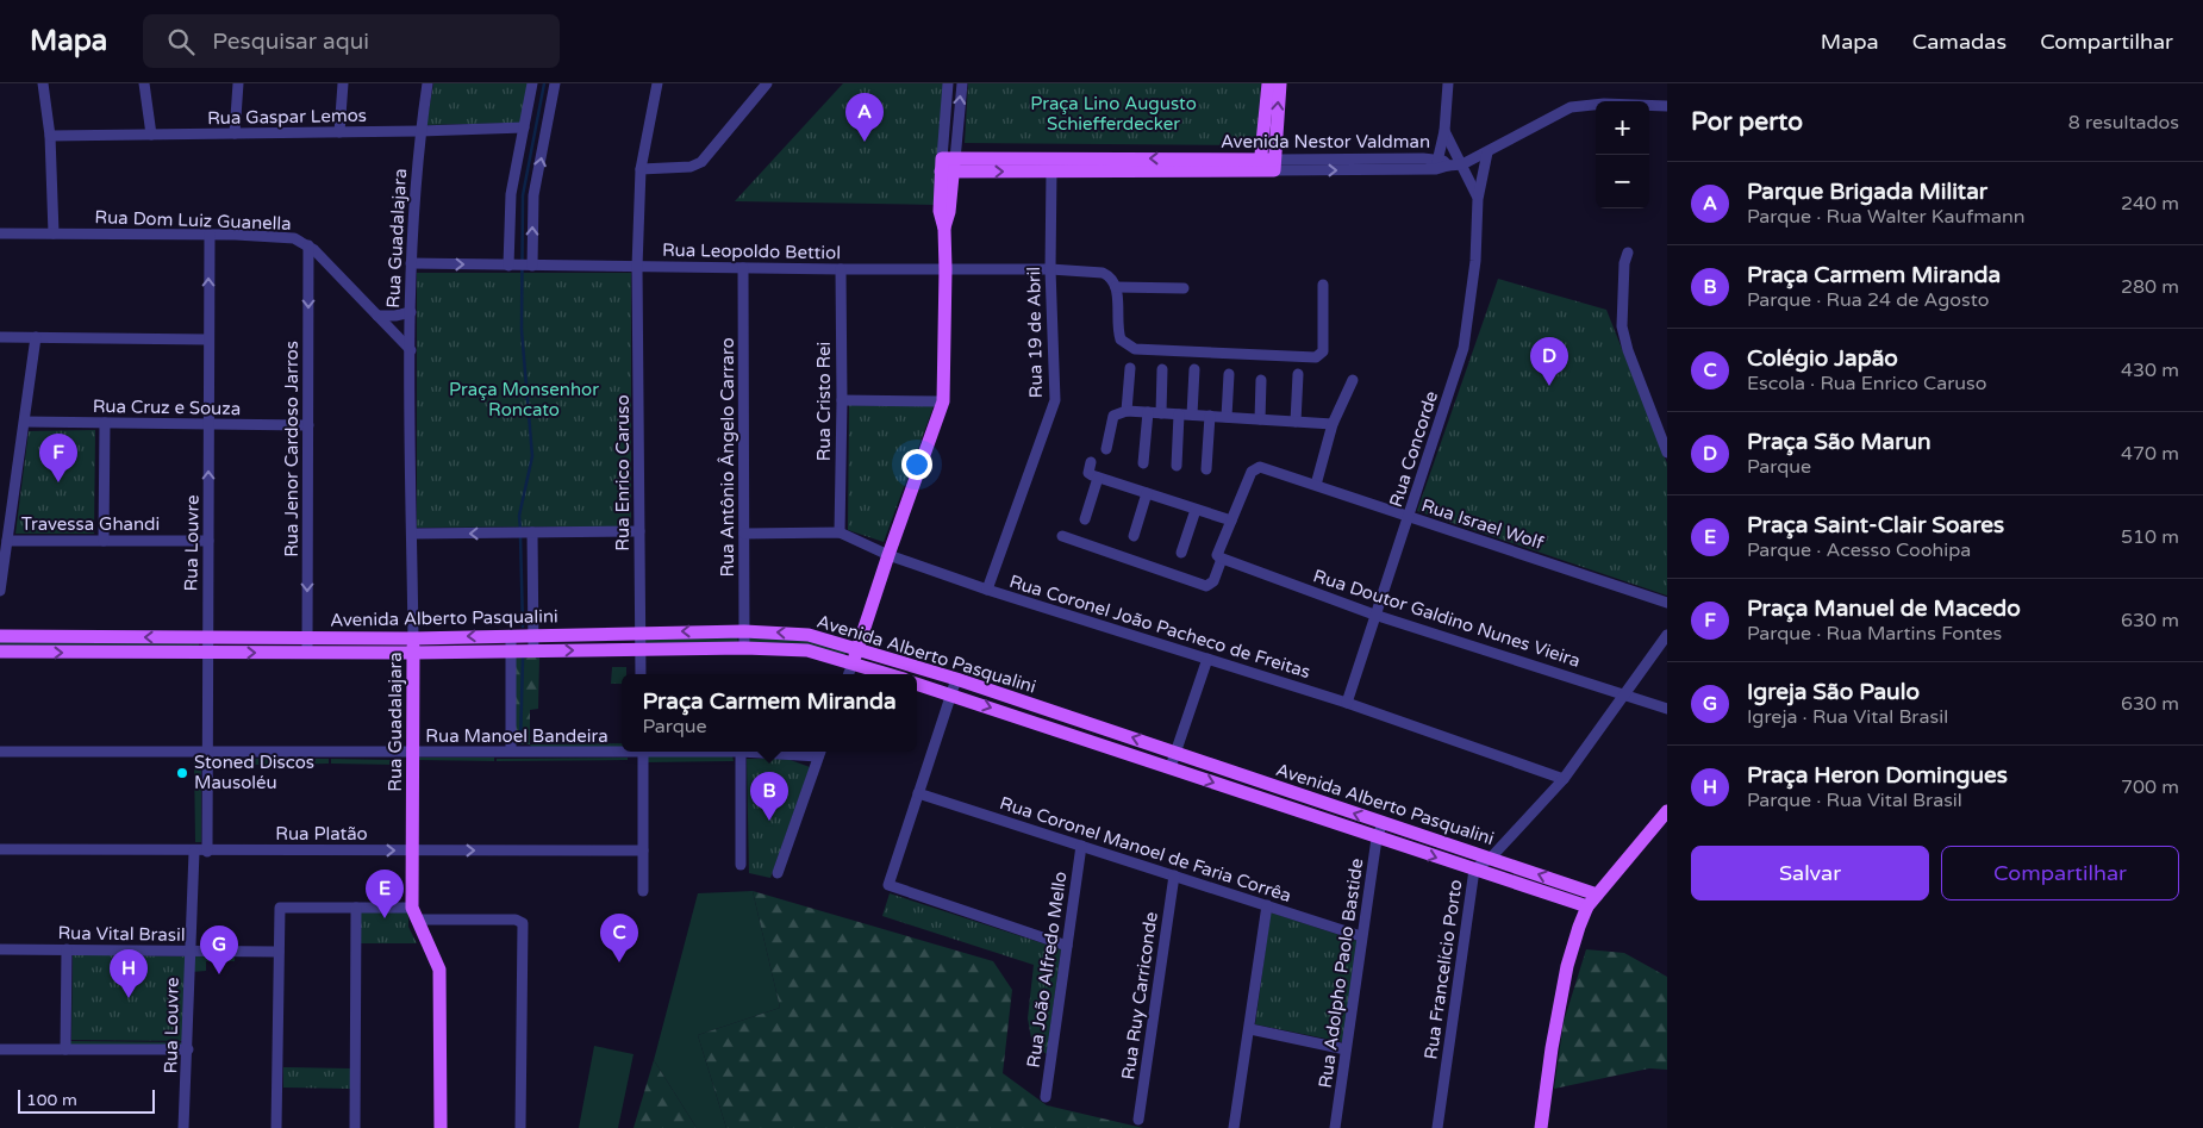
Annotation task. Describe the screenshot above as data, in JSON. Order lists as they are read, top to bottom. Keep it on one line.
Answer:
{"streets":{"main road":["Avenida Nestor Valdman","Rua Guadalajara","Avenida Alberto Pasqualini"],"street":["Rua Gaspar Lemos","Rua Dom Luiz Guanella","Rua Leopoldo Bettiol","Rua 19 de Abril","Rua Cristo Rei","Rua Cruz e Souza","Rua Jenor Cardoso Jarros","Rua Concorde","Rua Antônio Ângelo Carraro","Rua Enrico Caruso","Travessa Ghandi","Rua Israel Wolf","Rua Louvre","Rua Doutor Galdino Nunes Vieira","Rua Coronel João Pacheco de Freitas","Rua Manoel Bandeira","Rua Platão","Rua Coronel Manoel de Faria Corrêa","Rua Vital Brasil","Rua João Alfredo Mello","Rua Francelício Porto","Rua Adolpho Paolo Bastide","Rua Ruy Carriconde"]},"crossings":[["Rua Gaspar Lemos","Rua Guadalajara"],["Avenida Nestor Valdman","Rua 19 de Abril"],["Avenida Nestor Valdman","Rua Concorde"],["Rua Dom Luiz Guanella","Rua Guadalajara"],["Rua Dom Luiz Guanella","Rua Jenor Cardoso Jarros"],["Rua Dom Luiz Guanella","Rua Louvre"],["Rua Guadalajara","Rua Leopoldo Bettiol"],["Rua Guadalajara","Avenida Alberto Pasqualini"],["Rua Guadalajara","Rua Manoel Bandeira"],["Rua Guadalajara","Rua Platão"],["Rua Leopoldo Bettiol","Rua 19 de Abril"],["Rua Leopoldo Bettiol","Rua Cristo Rei"],["Rua Leopoldo Bettiol","Rua Antônio Ângelo Carraro"],["Rua Leopoldo Bettiol","Rua Enrico Caruso"],["Rua 19 de Abril","Rua Coronel João Pacheco de Freitas"],["Rua Cristo Rei","Rua Coronel João Pacheco de Freitas"],["Rua Cruz e Souza","Rua Jenor Cardoso Jarros"],["Rua Cruz e Souza","Rua Louvre"],["Rua Jenor Cardoso Jarros","Avenida Alberto Pasqualini"],["Rua Concorde","Rua Israel Wolf"],["Rua Concorde","Rua Doutor Galdino Nunes Vieira"],["Rua Concorde","Rua Coronel João Pacheco de Freitas"],["Rua Antônio Ângelo Carraro","Avenida Alberto Pasqualini"],["Rua Antônio Ângelo Carraro","Rua Coronel João Pacheco de Freitas"],["Rua Enrico Caruso","Avenida Alberto Pasqualini"],["Travessa Ghandi","Rua Louvre"],["Rua Louvre","Avenida Alberto Pasqualini"],["Rua Louvre","Rua Manoel Bandeira"],["Rua Louvre","Rua Platão"],["Rua Louvre","Rua Vital Brasil"],["Avenida Alberto Pasqualini","Rua Francelício Porto"],["Avenida Alberto Pasqualini","Rua Adolpho Paolo Bastide"],["Rua Doutor Galdino Nunes Vieira","Rua Francelício Porto"],["Rua Coronel João Pacheco de Freitas","Rua Francelício Porto"],["Rua Coronel Manoel de Faria Corrêa","Rua João Alfredo Mello"],["Rua Coronel Manoel de Faria Corrêa","Rua Adolpho Paolo Bastide"],["Rua Coronel Manoel de Faria Corrêa","Rua Ruy Carriconde"]],"one_way":["Rua Jenor Cardoso Jarros","Rua Platão"],"parks":["Praça Lino Augusto Schiefferdecker","Praça Monsenhor Roncato"],"places":["Stoned Discos Mausoléu"],"scale_bar":"100 m","page":{"header":"Mapa","search":"Pesquisar aqui","nav":["Mapa","Camadas","Compartilhar"],"heading":["Por perto","8 resultados"],"pins":["A","D","F","B","E","C","G","H"],"map_buttons":["+","−"],"list":[{"mark":"A","name":"Parque Brigada Militar","note":"Parque · Rua Walter Kaufmann","value":"240 m"},{"mark":"B","name":"Praça Carmem Miranda","note":"Parque · Rua 24 de Agosto","value":"280 m"},{"mark":"C","name":"Colégio Japão","note":"Escola · Rua Enrico Caruso","value":"430 m"},{"mark":"D","name":"Praça São Marun","note":"Parque","value":"470 m"},{"mark":"E","name":"Praça Saint-Clair Soares","note":"Parque · Acesso Coohipa","value":"510 m"},{"mark":"F","name":"Praça Manuel de Macedo","note":"Parque · Rua Martins Fontes","value":"630 m"},{"mark":"G","name":"Igreja São Paulo","note":"Igreja · Rua Vital Brasil","value":"630 m"},{"mark":"H","name":"Praça Heron Domingues","note":"Parque · Rua Vital Brasil","value":"700 m"}],"popup":["Praça Carmem Miranda","Parque"],"buttons":["Salvar","Compartilhar"],"scale":"100 m"}}
